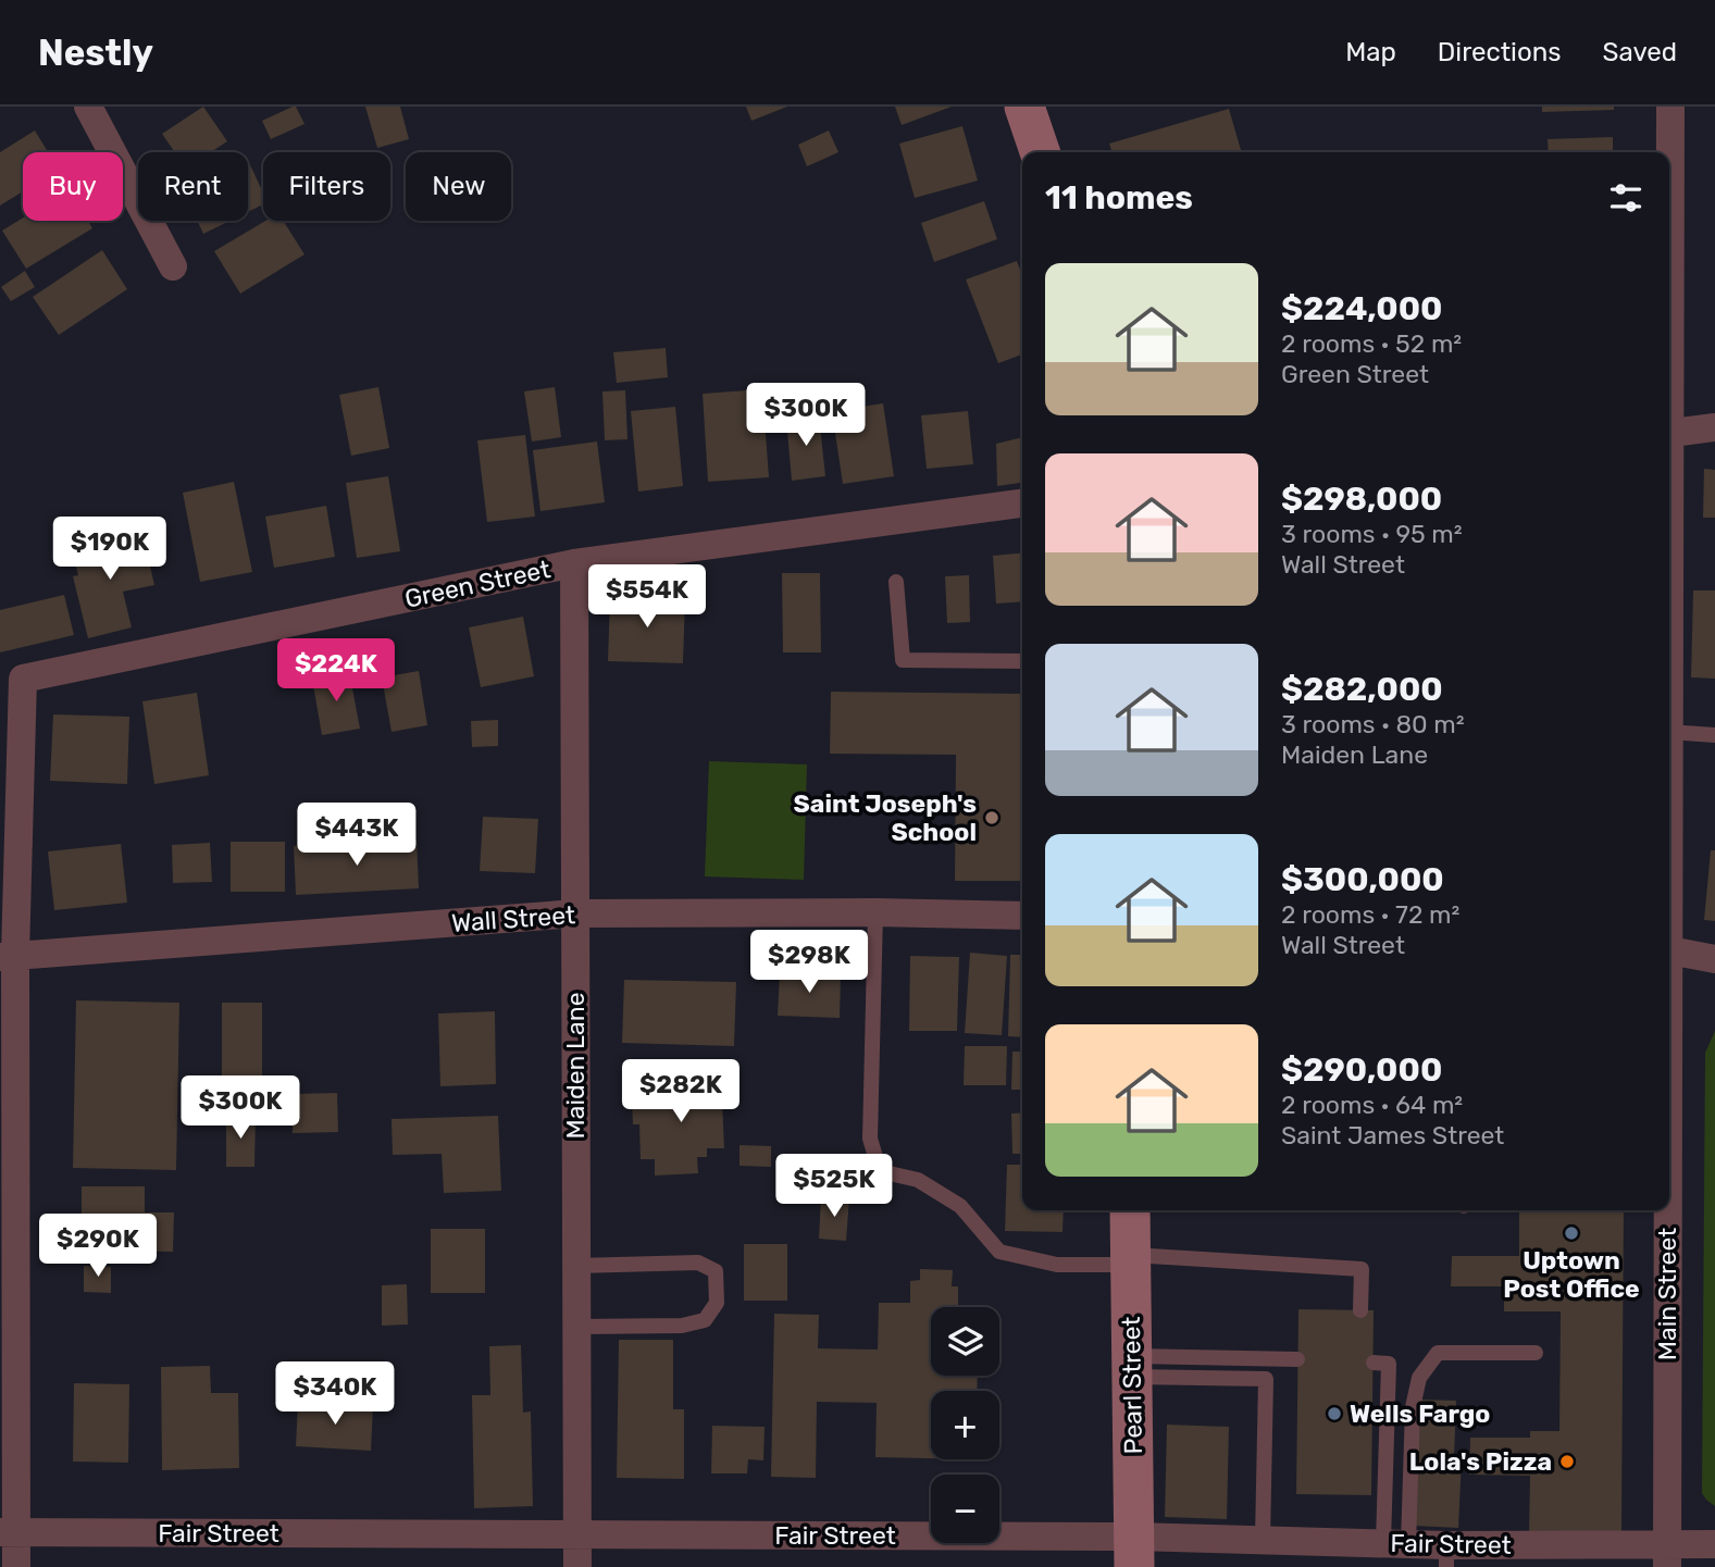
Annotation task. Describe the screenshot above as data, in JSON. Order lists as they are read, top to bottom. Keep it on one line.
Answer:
{"streets":{"main road":["Pearl Street"],"street":["Green Street","Wall Street","Maiden Lane","Main Street","Fair Street"]},"crossings":[["Green Street","Wall Street"],["Green Street","Maiden Lane"],["Wall Street","Maiden Lane"],["Maiden Lane","Fair Street"],["Main Street","Fair Street"],["Pearl Street","Fair Street"]],"places":["Saint Joseph's School","Uptown Post Office","Wells Fargo","Lola's Pizza"],"page":{"header":"Nestly","nav":["Map","Directions","Saved"],"chip":["Buy","Rent","Filters","New"],"heading":"11 homes","list":[{"name":"$224,000","note":"2 rooms · 52 m² · Green Street"},{"name":"$298,000","note":"3 rooms · 95 m² · Wall Street"},{"name":"$282,000","note":"3 rooms · 80 m² · Maiden Lane"},{"name":"$300,000","note":"2 rooms · 72 m² · Wall Street"},{"name":"$290,000","note":"2 rooms · 64 m² · Saint James Street"}],"price":["$300K","$190K","$554K","$224K","$443K","$298K","$282K","$300K","$525K","$290K","$340K"],"map_buttons":["+","−"]}}
